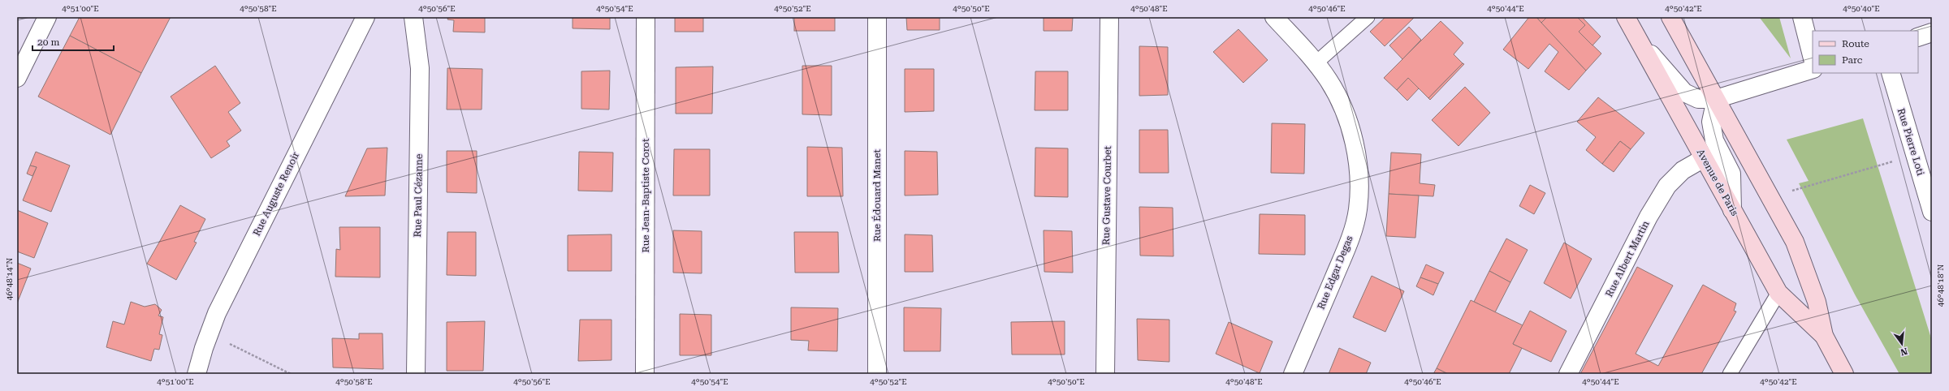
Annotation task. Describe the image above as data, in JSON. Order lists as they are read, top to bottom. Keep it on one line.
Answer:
{"streets":{"main road":["Avenue de Paris"],"street":["Rue Pierre Loti","Rue Auguste Renoir","Rue Paul Cézanne","Rue Jean-Baptiste Corot","Rue Édouard Manet","Rue Gustave Courbet","Rue Albert Martin","Rue Edgar Degas"]},"crossings":[["Avenue de Paris","Rue Albert Martin"]],"legend":["Route","Parc"],"scale_bar":"20 m","north":"bottom","coordinates":["4°51'00\"E","4°50'58\"E","4°50'56\"E","4°50'54\"E","4°50'52\"E","4°50'50\"E","4°50'48\"E","4°50'46\"E","4°50'44\"E","4°50'42\"E","4°50'40\"E","46°48'14\"N","46°48'18\"N"]}
